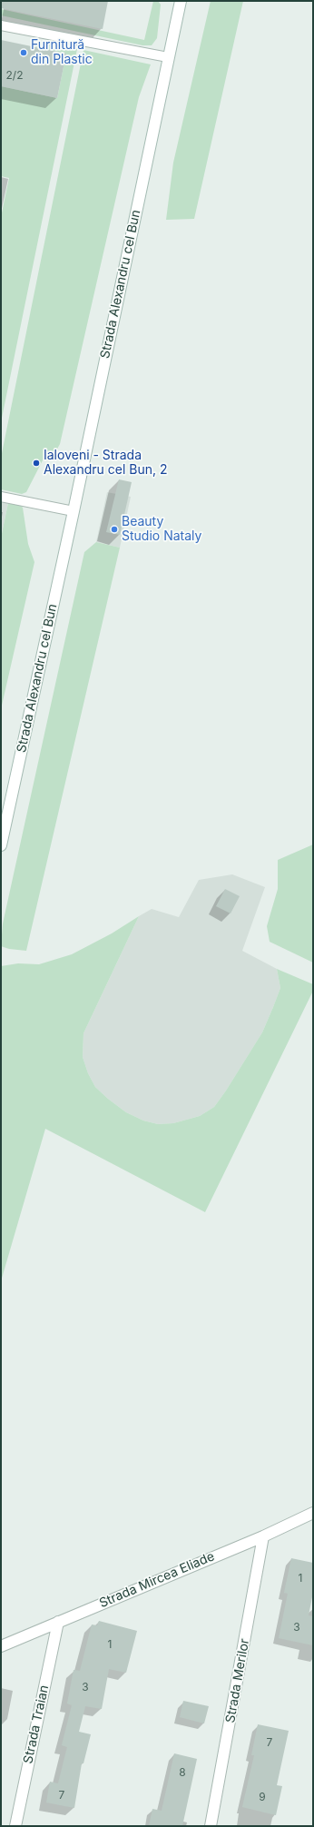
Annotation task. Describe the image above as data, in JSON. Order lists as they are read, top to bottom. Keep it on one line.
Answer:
{"streets":{"main road":["Strada Alexandru cel Bun","Strada Mircea Eliade","Strada Merilor","Strada Traian"]},"crossings":[["Strada Mircea Eliade","Strada Merilor"],["Strada Mircea Eliade","Strada Traian"]],"places":["Furnitură din Plastic","Ialoveni - Strada Alexandru cel Bun, 2","Beauty Studio Nataly"],"house_numbers":["2/2","1","3","1","3","7","8","7","9"]}
